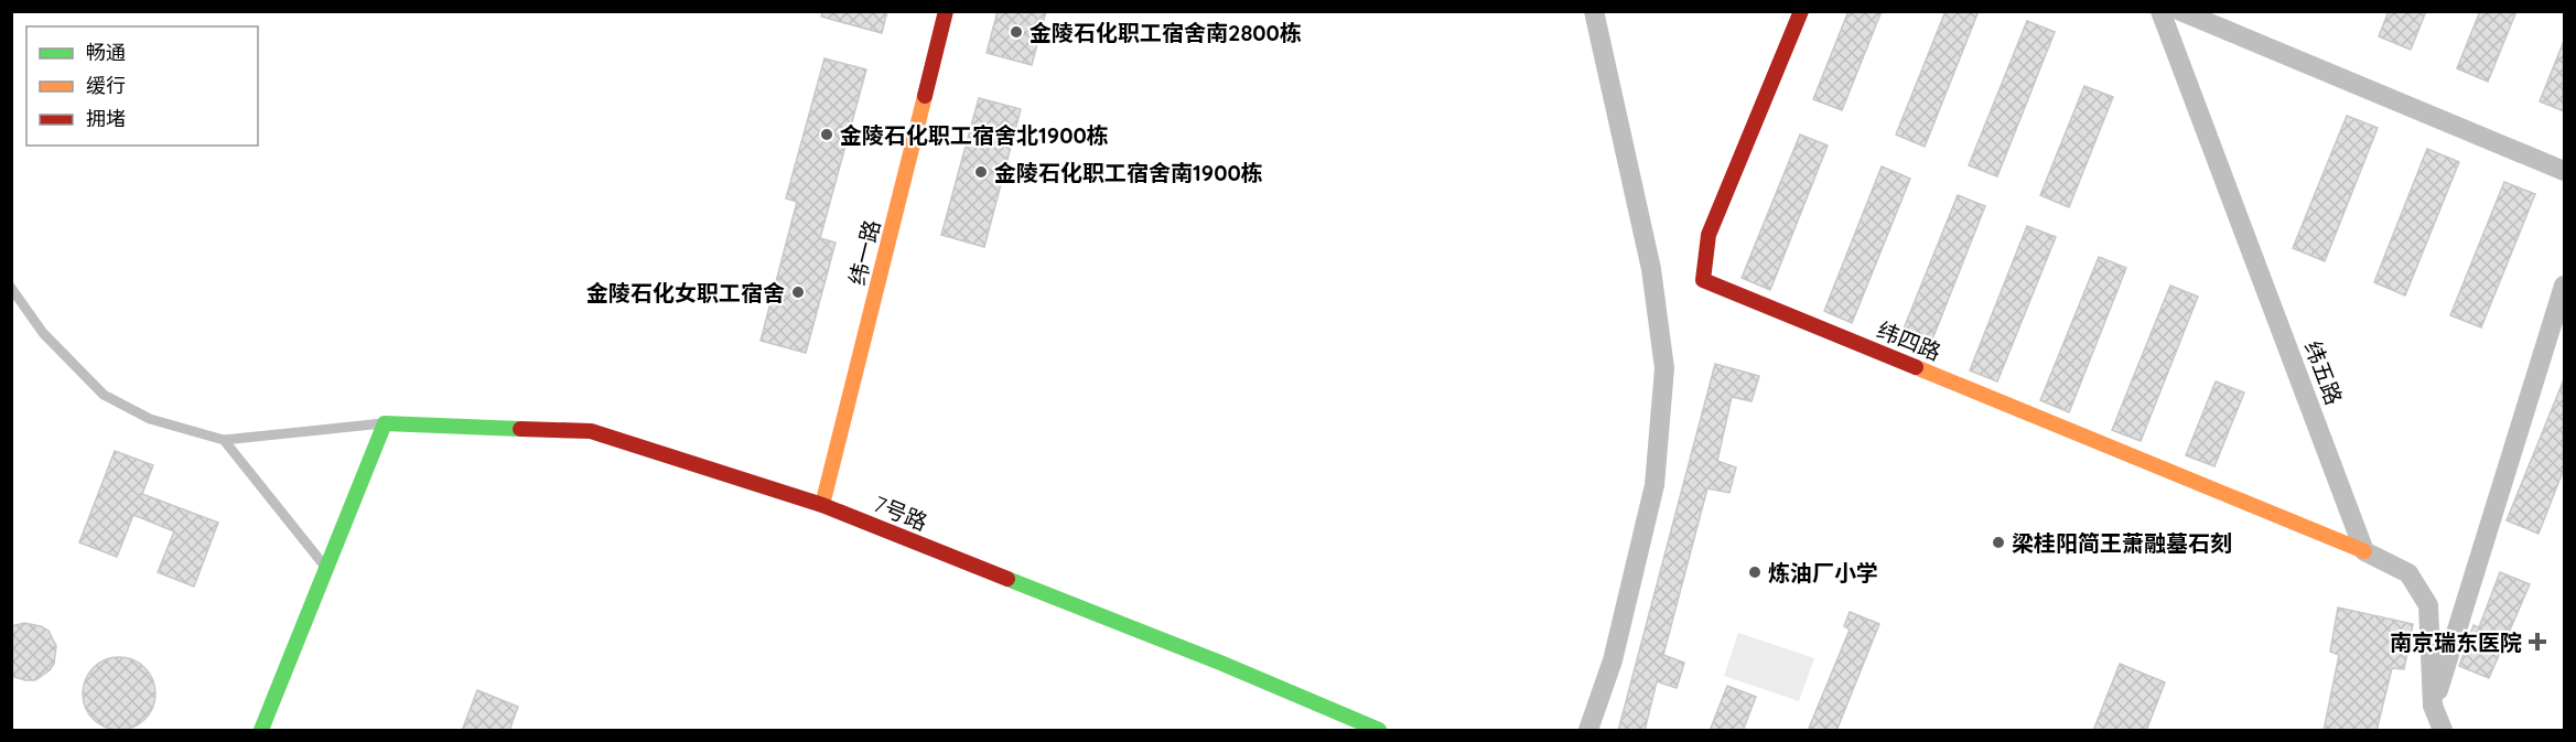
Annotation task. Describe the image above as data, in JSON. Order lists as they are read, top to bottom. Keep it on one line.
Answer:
{"streets":{"street":["纬一路","纬四路","纬五路","7号路"]},"crossings":[["纬一路","7号路"],["纬四路","纬五路"]],"places":{"other":["金陵石化职工宿舍南2800栋","金陵石化职工宿舍北1900栋","金陵石化职工宿舍南1900栋","金陵石化女职工宿舍","梁桂阳简王萧融墓石刻","炼油厂小学"],"health":["南京瑞东医院"]},"legend":["畅通","缓行","拥堵"]}
